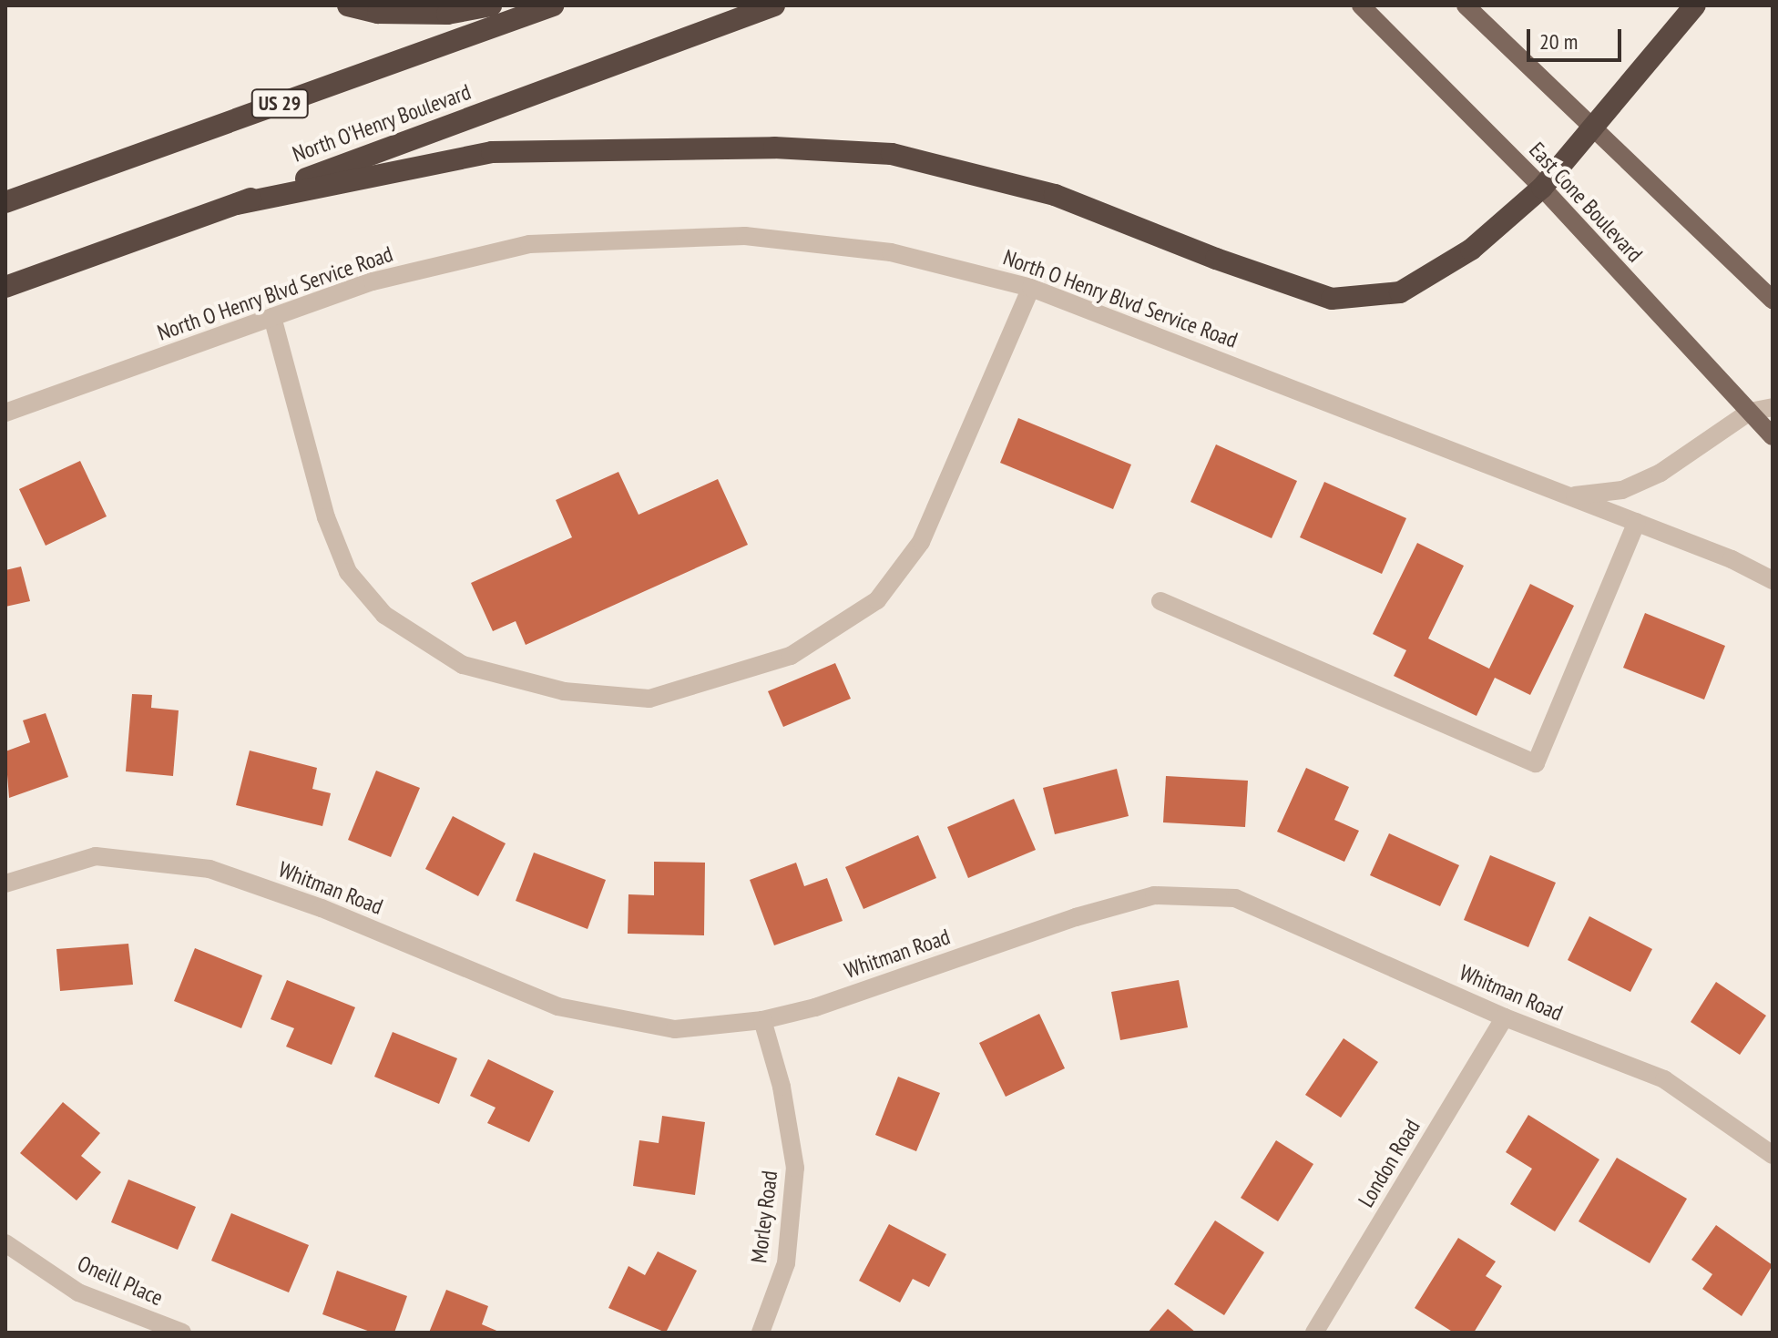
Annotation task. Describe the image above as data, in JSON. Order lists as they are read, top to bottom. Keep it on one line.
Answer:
{"streets":{"highway":["US 29","North O'Henry Boulevard"],"main road":["East Cone Boulevard"],"street":["North O Henry Blvd Service Road","Whitman Road","London Road","Morley Road","Oneill Place"]},"crossings":[["Whitman Road","London Road"],["Whitman Road","Morley Road"]],"scale_bar":"20 m"}
